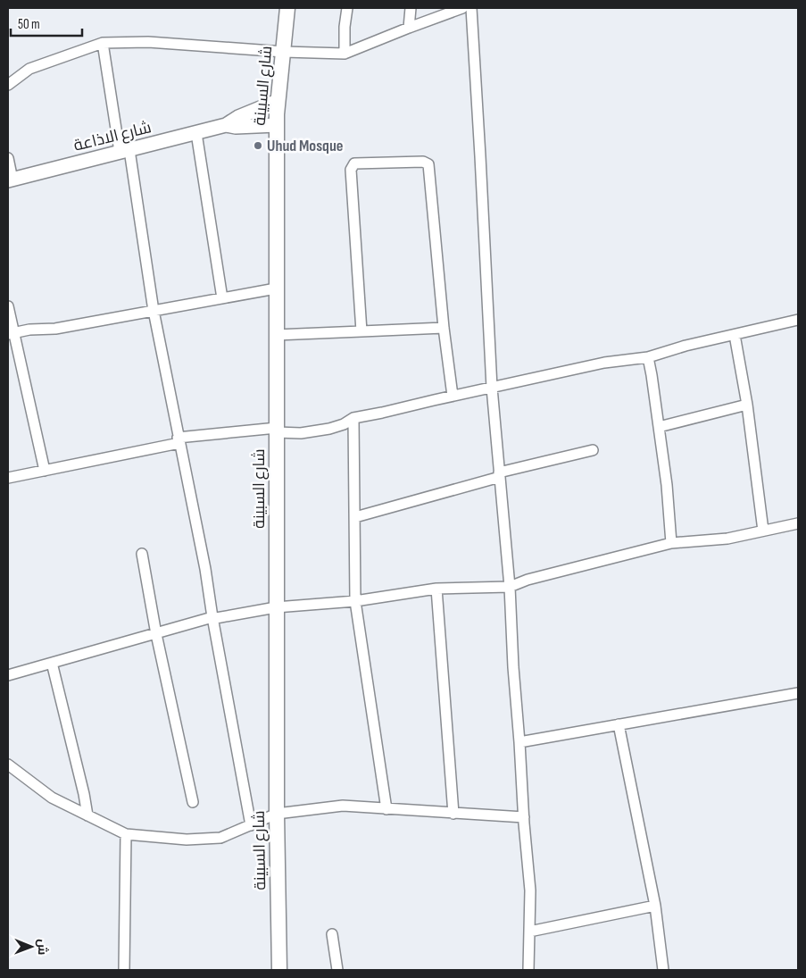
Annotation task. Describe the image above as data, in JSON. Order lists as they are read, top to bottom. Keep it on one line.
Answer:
{"streets":{"main road":["شارع السبينة"],"street":["شارع الاذاعة"]},"crossings":[["شارع السبينة","شارع الاذاعة"]],"places":["Uhud Mosque"],"scale_bar":"50 m","north":"right"}
